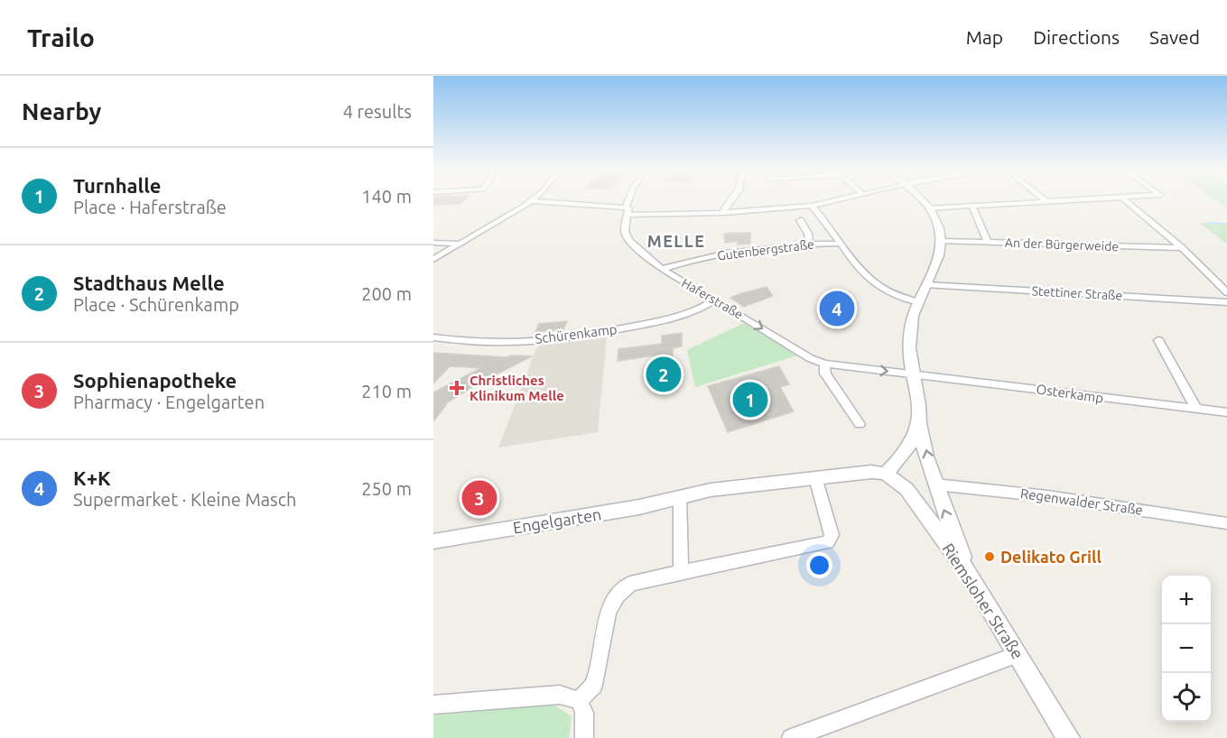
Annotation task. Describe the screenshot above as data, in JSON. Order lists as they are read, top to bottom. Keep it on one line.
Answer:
{"streets":{"street":["An der Bürgerweide","Gutenbergstraße","Stettiner Straße","Haferstraße","Schürenkamp","Osterkamp","Regenwalder Straße","Engelgarten","Riemsloher Straße"]},"crossings":[["Gutenbergstraße","Haferstraße"],["Haferstraße","Schürenkamp"],["Haferstraße","Osterkamp"],["Engelgarten","Riemsloher Straße"]],"districts":["MELLE"],"places":{"health":["Christliches Klinikum Melle"],"other":["Delikato Grill"]},"page":{"header":"Trailo","nav":["Map","Directions","Saved"],"heading":["Nearby","4 results"],"list":[{"mark":"1","name":"Turnhalle","note":"Place · Haferstraße","value":"140 m"},{"mark":"2","name":"Stadthaus Melle","note":"Place · Schürenkamp","value":"200 m"},{"mark":"3","name":"Sophienapotheke","note":"Pharmacy · Engelgarten","value":"210 m"},{"mark":"4","name":"K+K","note":"Supermarket · Kleine Masch","value":"250 m"}],"pins":["4","2","1","3"],"map_buttons":["+","−"]}}
